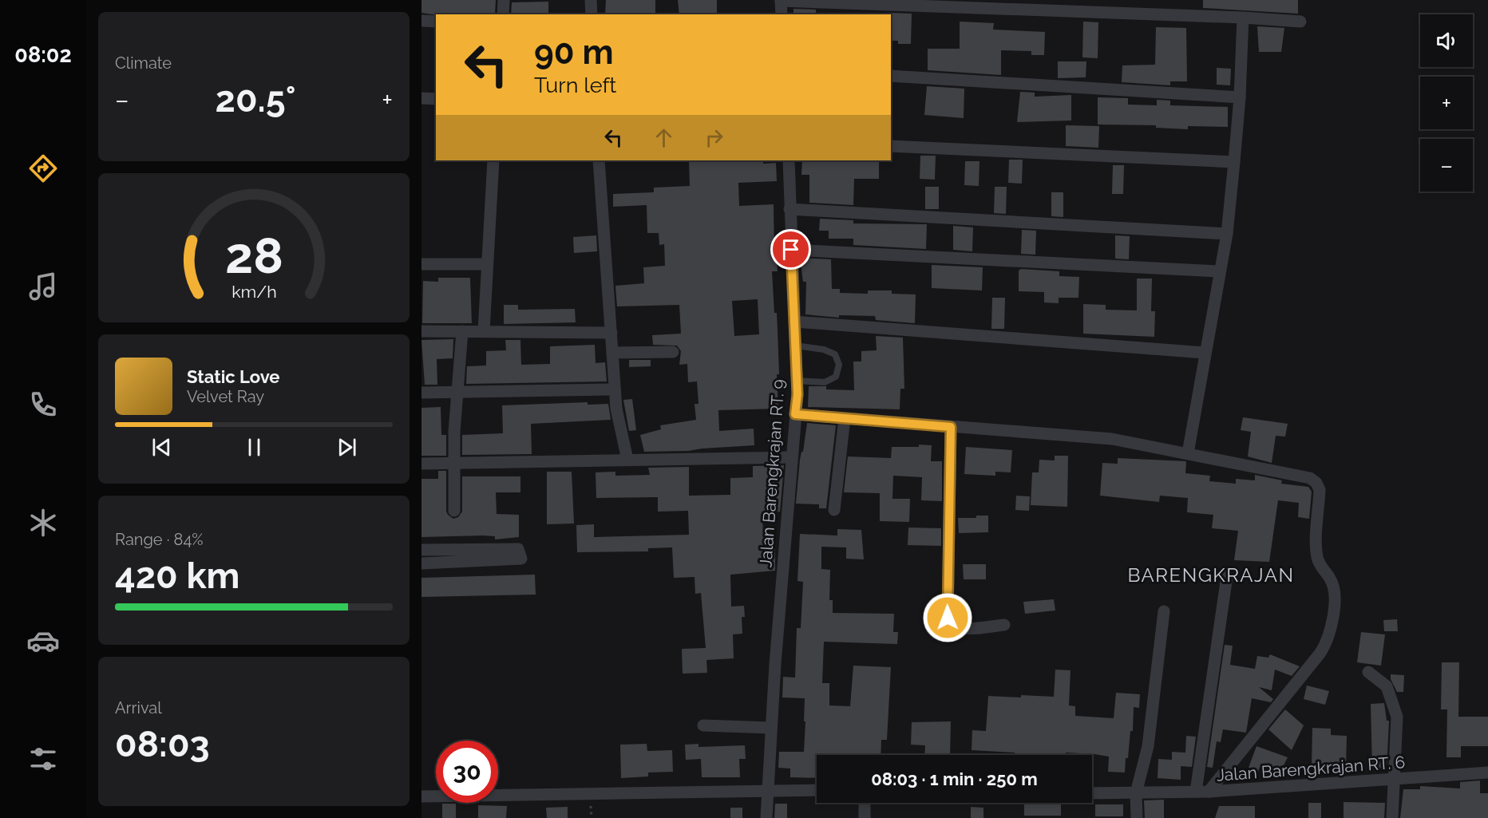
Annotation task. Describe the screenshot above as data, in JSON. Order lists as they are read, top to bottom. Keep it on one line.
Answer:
{"streets":{"street":["Jalan Barengkrajan RT. 9","Jalan Barengkrajan RT. 6"]},"districts":["BARENGKRAJAN"],"page":{"tabs":"08:02","tile":["Climate",["Range · 84%","420 km"],["Arrival","08:03"]],"map_buttons":["+","−"],"turn":["90 m","Turn left"],"heat":["−","20.5°","+"],"song":["Static Love","Velvet Ray"],"limit":"30","trip":"08:03 · 1 min · 250 m","gauge":["28","km/h"]}}
